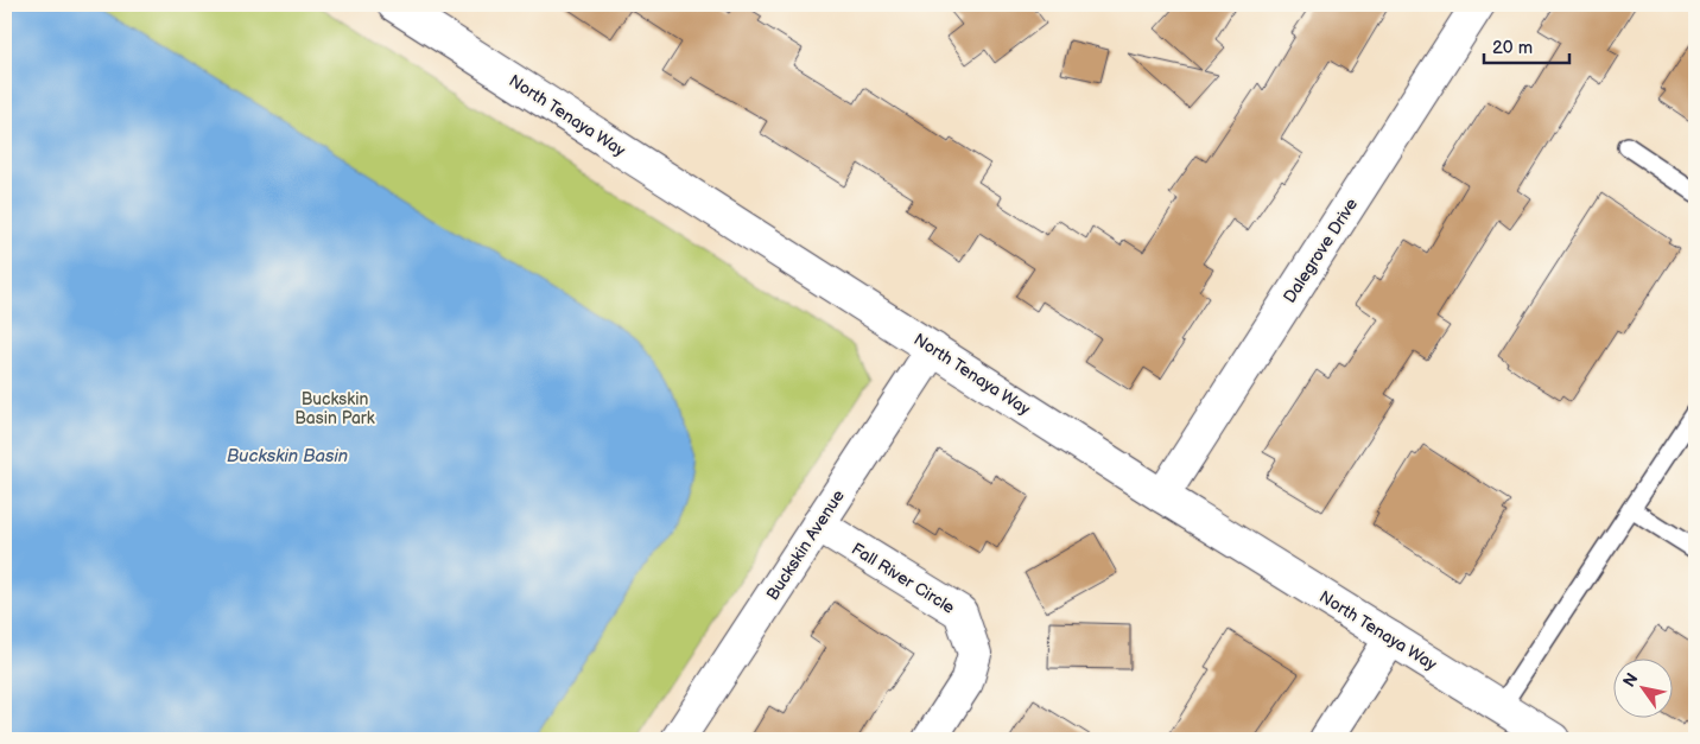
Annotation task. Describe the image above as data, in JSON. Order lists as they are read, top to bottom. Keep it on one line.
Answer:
{"streets":{"street":["North Tenaya Way","Dalegrove Drive","Buckskin Avenue","Fall River Circle"]},"crossings":[["North Tenaya Way","Dalegrove Drive"],["North Tenaya Way","Buckskin Avenue"],["Buckskin Avenue","Fall River Circle"]],"water":["Buckskin Basin"],"parks":["Buckskin Basin Park"],"scale_bar":"20 m","north":"top left"}
